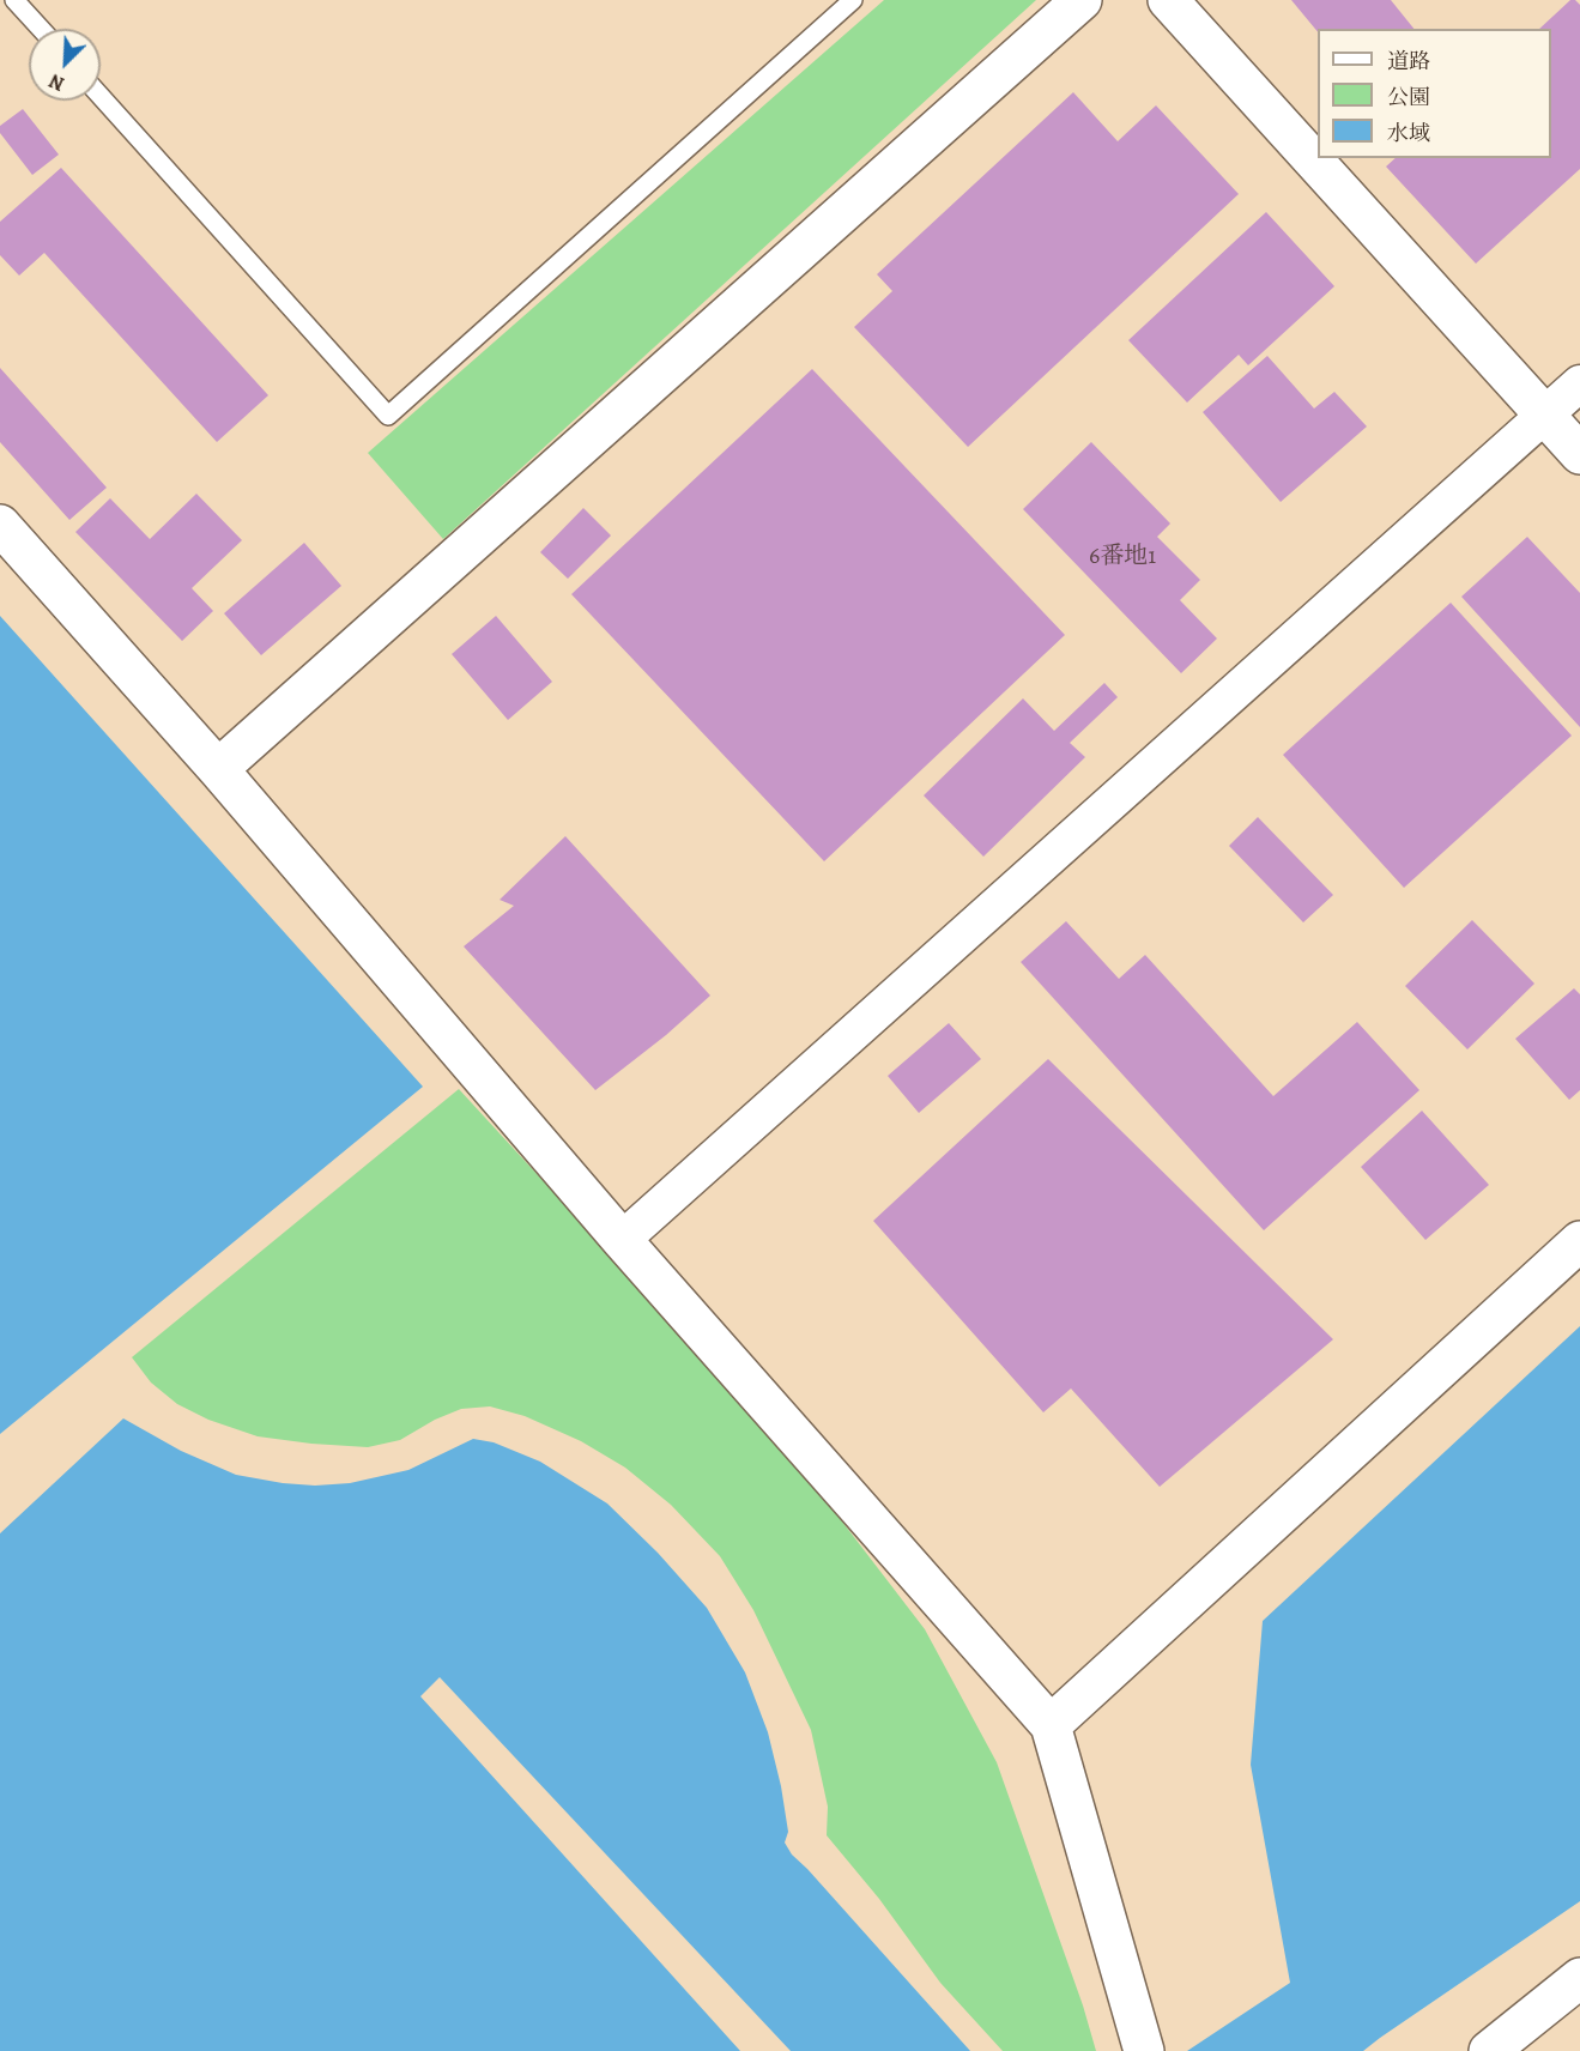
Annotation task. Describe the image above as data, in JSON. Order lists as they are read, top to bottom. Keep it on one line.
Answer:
{"house_numbers":["6番地1"],"legend":["道路","公園","水域"],"north":"bottom left"}
